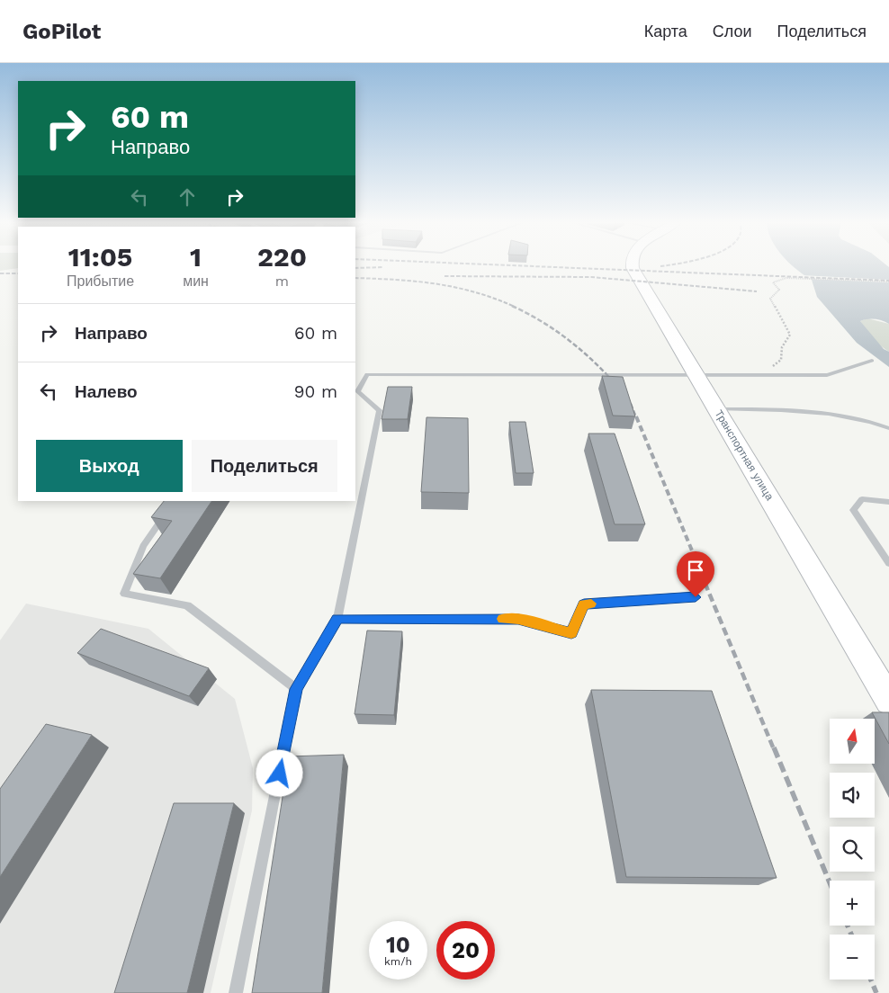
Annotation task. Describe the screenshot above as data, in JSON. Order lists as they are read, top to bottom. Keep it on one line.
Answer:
{"streets":{"street":["Транспортная улица"]},"north":"top","page":{"header":"GoPilot","nav":["Карта","Слои","Поделиться"],"turn":["60 m","Направо"],"eta":["11:05","Прибытие","1","мин","220","m"],"list":[{"name":"Направо","value":"60 m"},{"name":"Налево","value":"90 m"}],"buttons":["Выход","Поделиться"],"map_buttons":["+","−"],"speed":"10 km/h","limit":"20"}}
